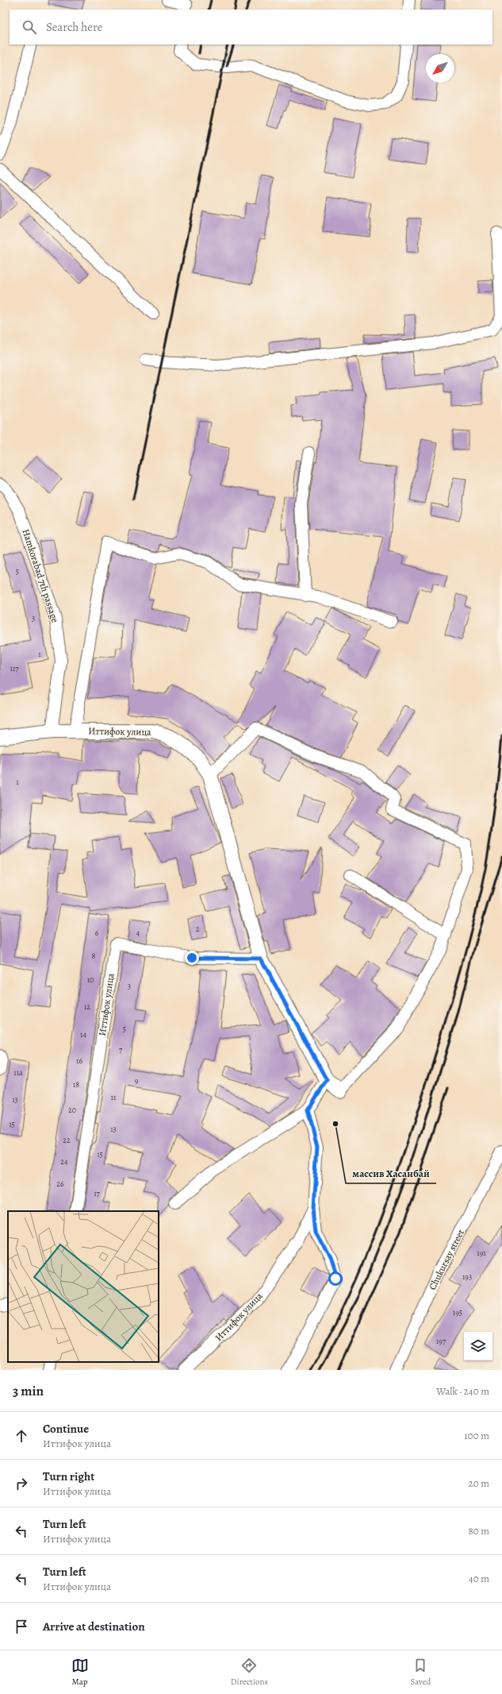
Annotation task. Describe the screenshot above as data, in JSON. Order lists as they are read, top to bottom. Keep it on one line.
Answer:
{"streets":{"street":["Hamkorabad 7th passage","Иттифок улица","Chukursay street"]},"crossings":[["Hamkorabad 7th passage","Иттифок улица"]],"places":["массив Хасанбай"],"house_numbers":["5","3","1","117","1","2","6","4","8","10","3","12","5","14","7","16","11a","9","18","11","13","20","15","13","22","15","24","26","17","191","193","195","197"],"north":"bottom left","page":{"search":"Search here","heading":["3 min","Walk · 240 m"],"list":[["Continue","Иттифок улица","100 m"],["Turn right","Иттифок улица","20 m"],["Turn left","Иттифок улица","80 m"],["Turn left","Иттифок улица","40 m"],"Arrive at destination"],"nav":["Map","Directions","Saved"]}}
